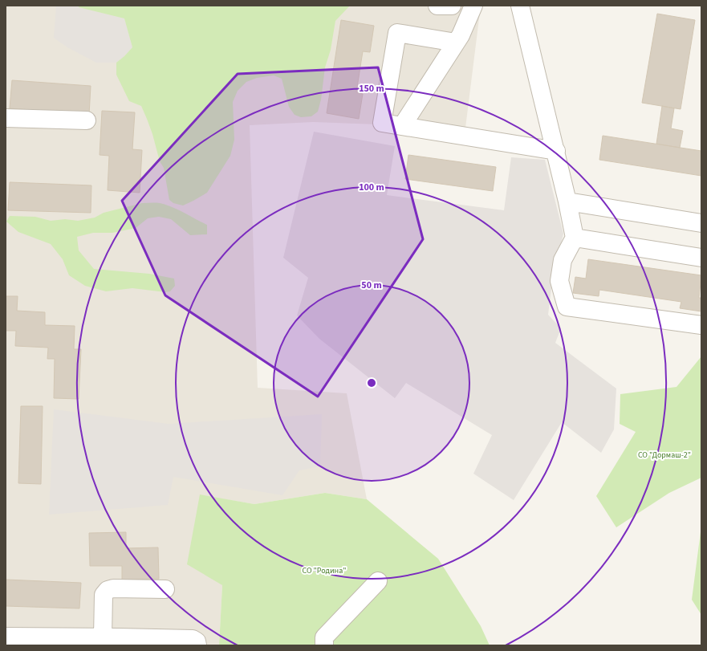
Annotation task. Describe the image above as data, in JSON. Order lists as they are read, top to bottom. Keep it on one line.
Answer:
{"parks":["СО \"Дормаш-2\"","СО \"Родина\""],"rings":["150 m","100 m","50 m"]}
